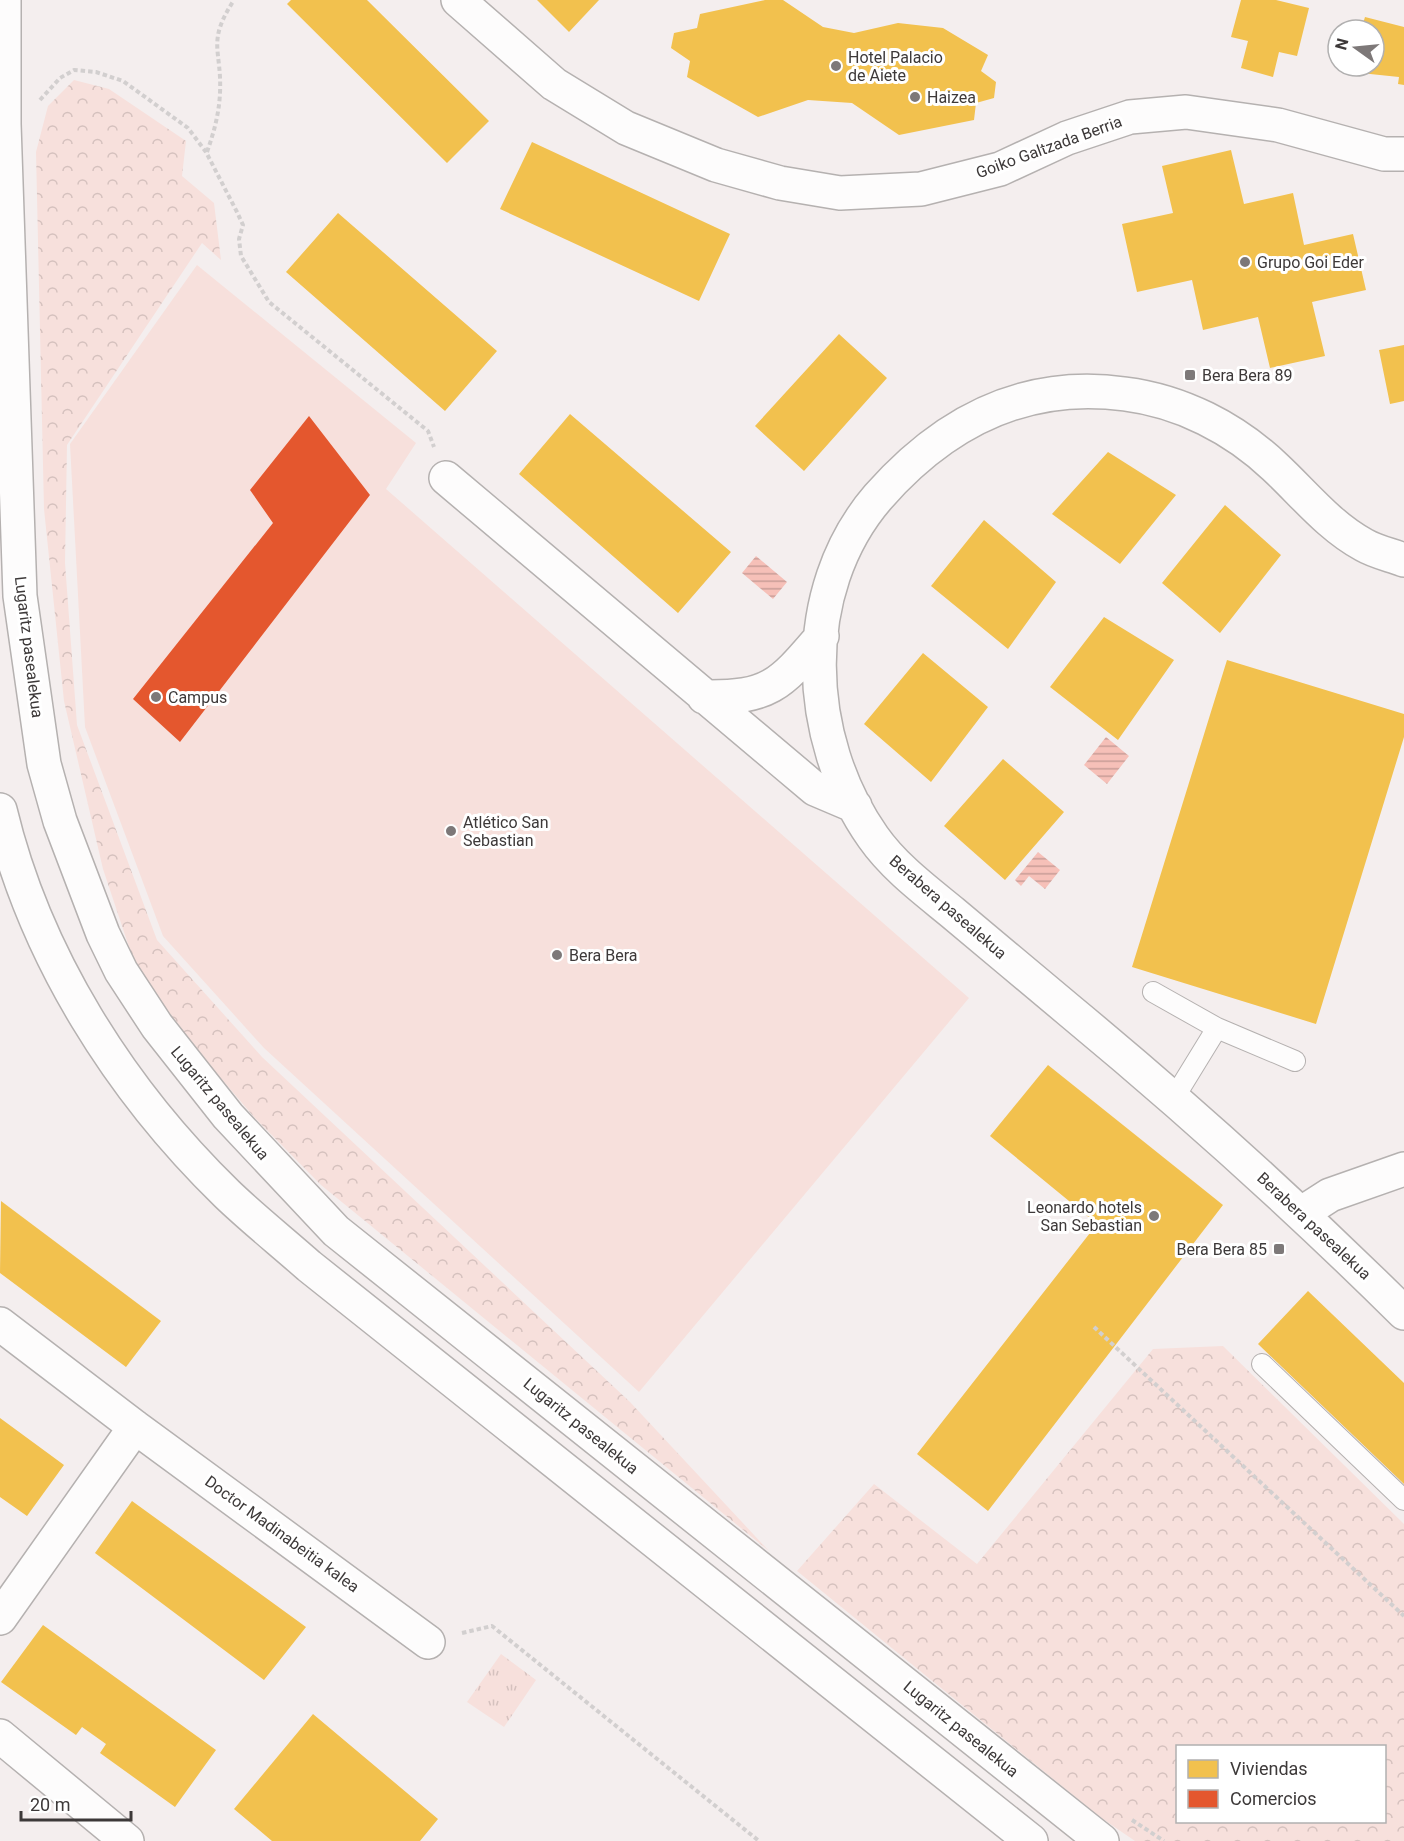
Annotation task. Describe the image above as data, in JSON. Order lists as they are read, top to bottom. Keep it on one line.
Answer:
{"streets":{"street":["Goiko Galtzada Berria","Lugaritz pasealekua","Berabera pasealekua","Doctor Madinabeitia kalea"]},"places":{"other":["Hotel Palacio de Aiete","Haizea","Grupo Goi Eder","Campus","Atlético San Sebastian","Bera Bera","Leonardo hotels San Sebastian"],"transit":["Bera Bera 89","Bera Bera 85"]},"legend":["Viviendas","Comercios"],"scale_bar":"20 m","north":"left"}
